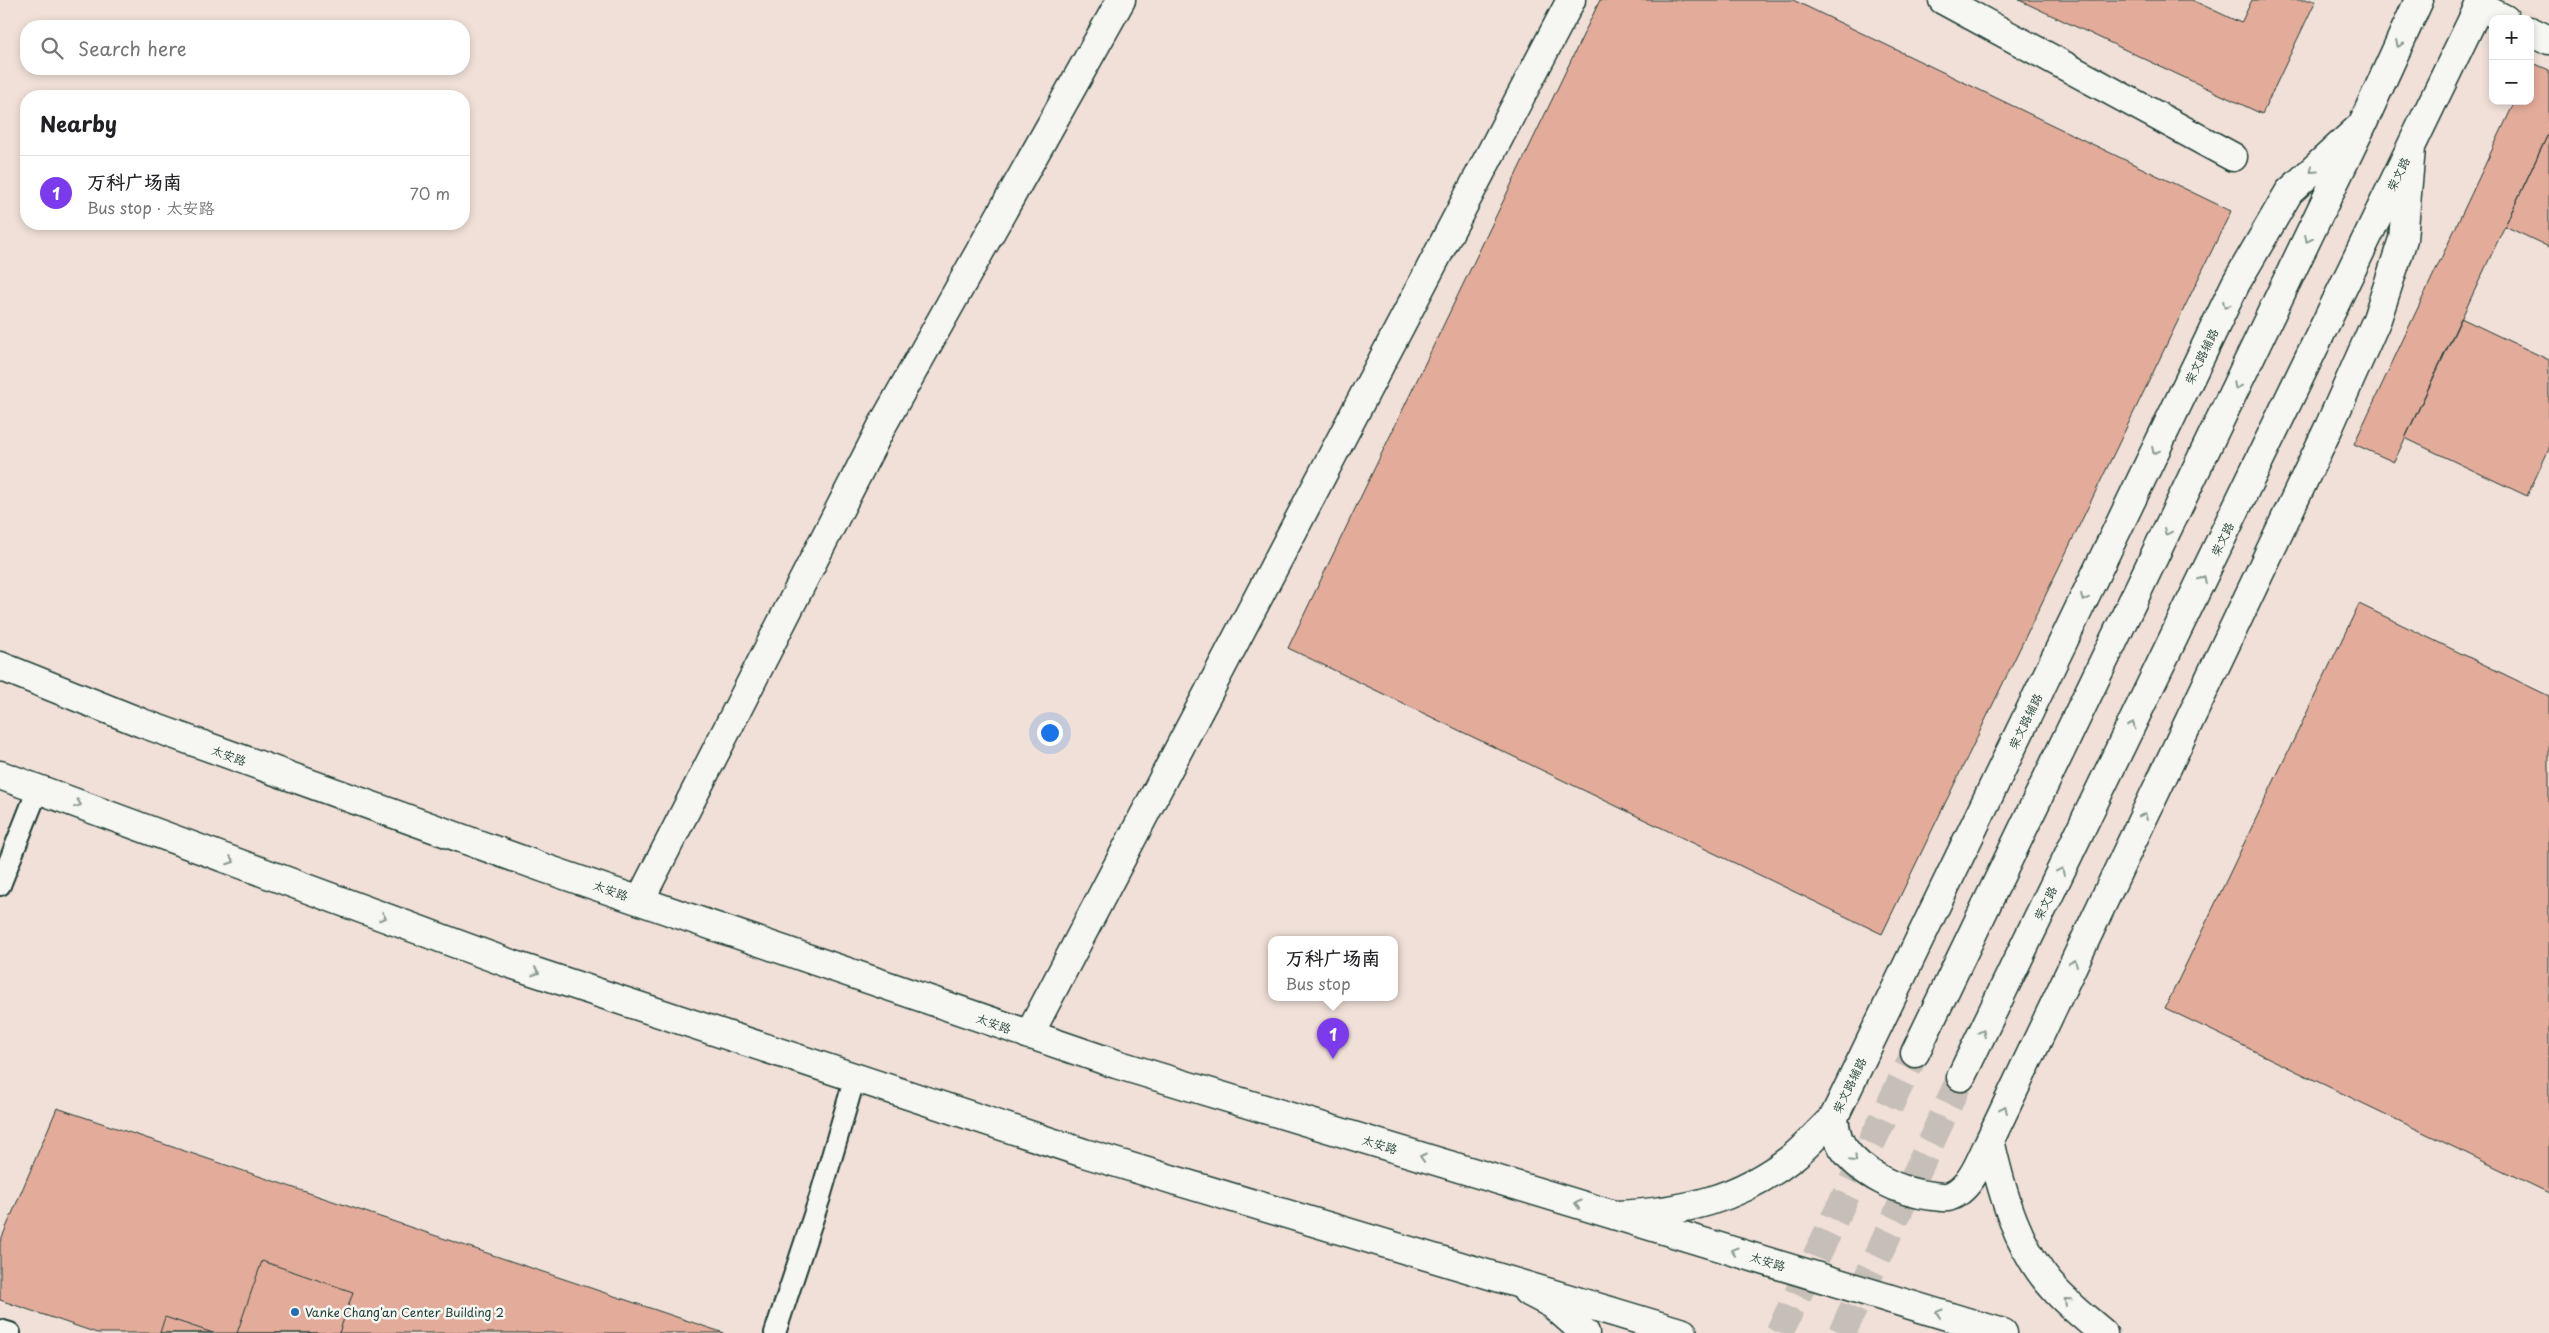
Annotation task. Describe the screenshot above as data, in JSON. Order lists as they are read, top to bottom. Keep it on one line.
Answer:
{"streets":{"main road":["荣文路","荣文路辅路","太安路"]},"crossings":[["荣文路辅路","太安路"]],"places":["Vanke Chang'an Center Building 2"],"page":{"map_buttons":["+","−"],"search":"Search here","heading":"Nearby","list":[{"mark":"1","name":"万科广场南","note":"Bus stop · 太安路","value":"70 m"}],"popup":["万科广场南","Bus stop"],"pins":"1"}}
